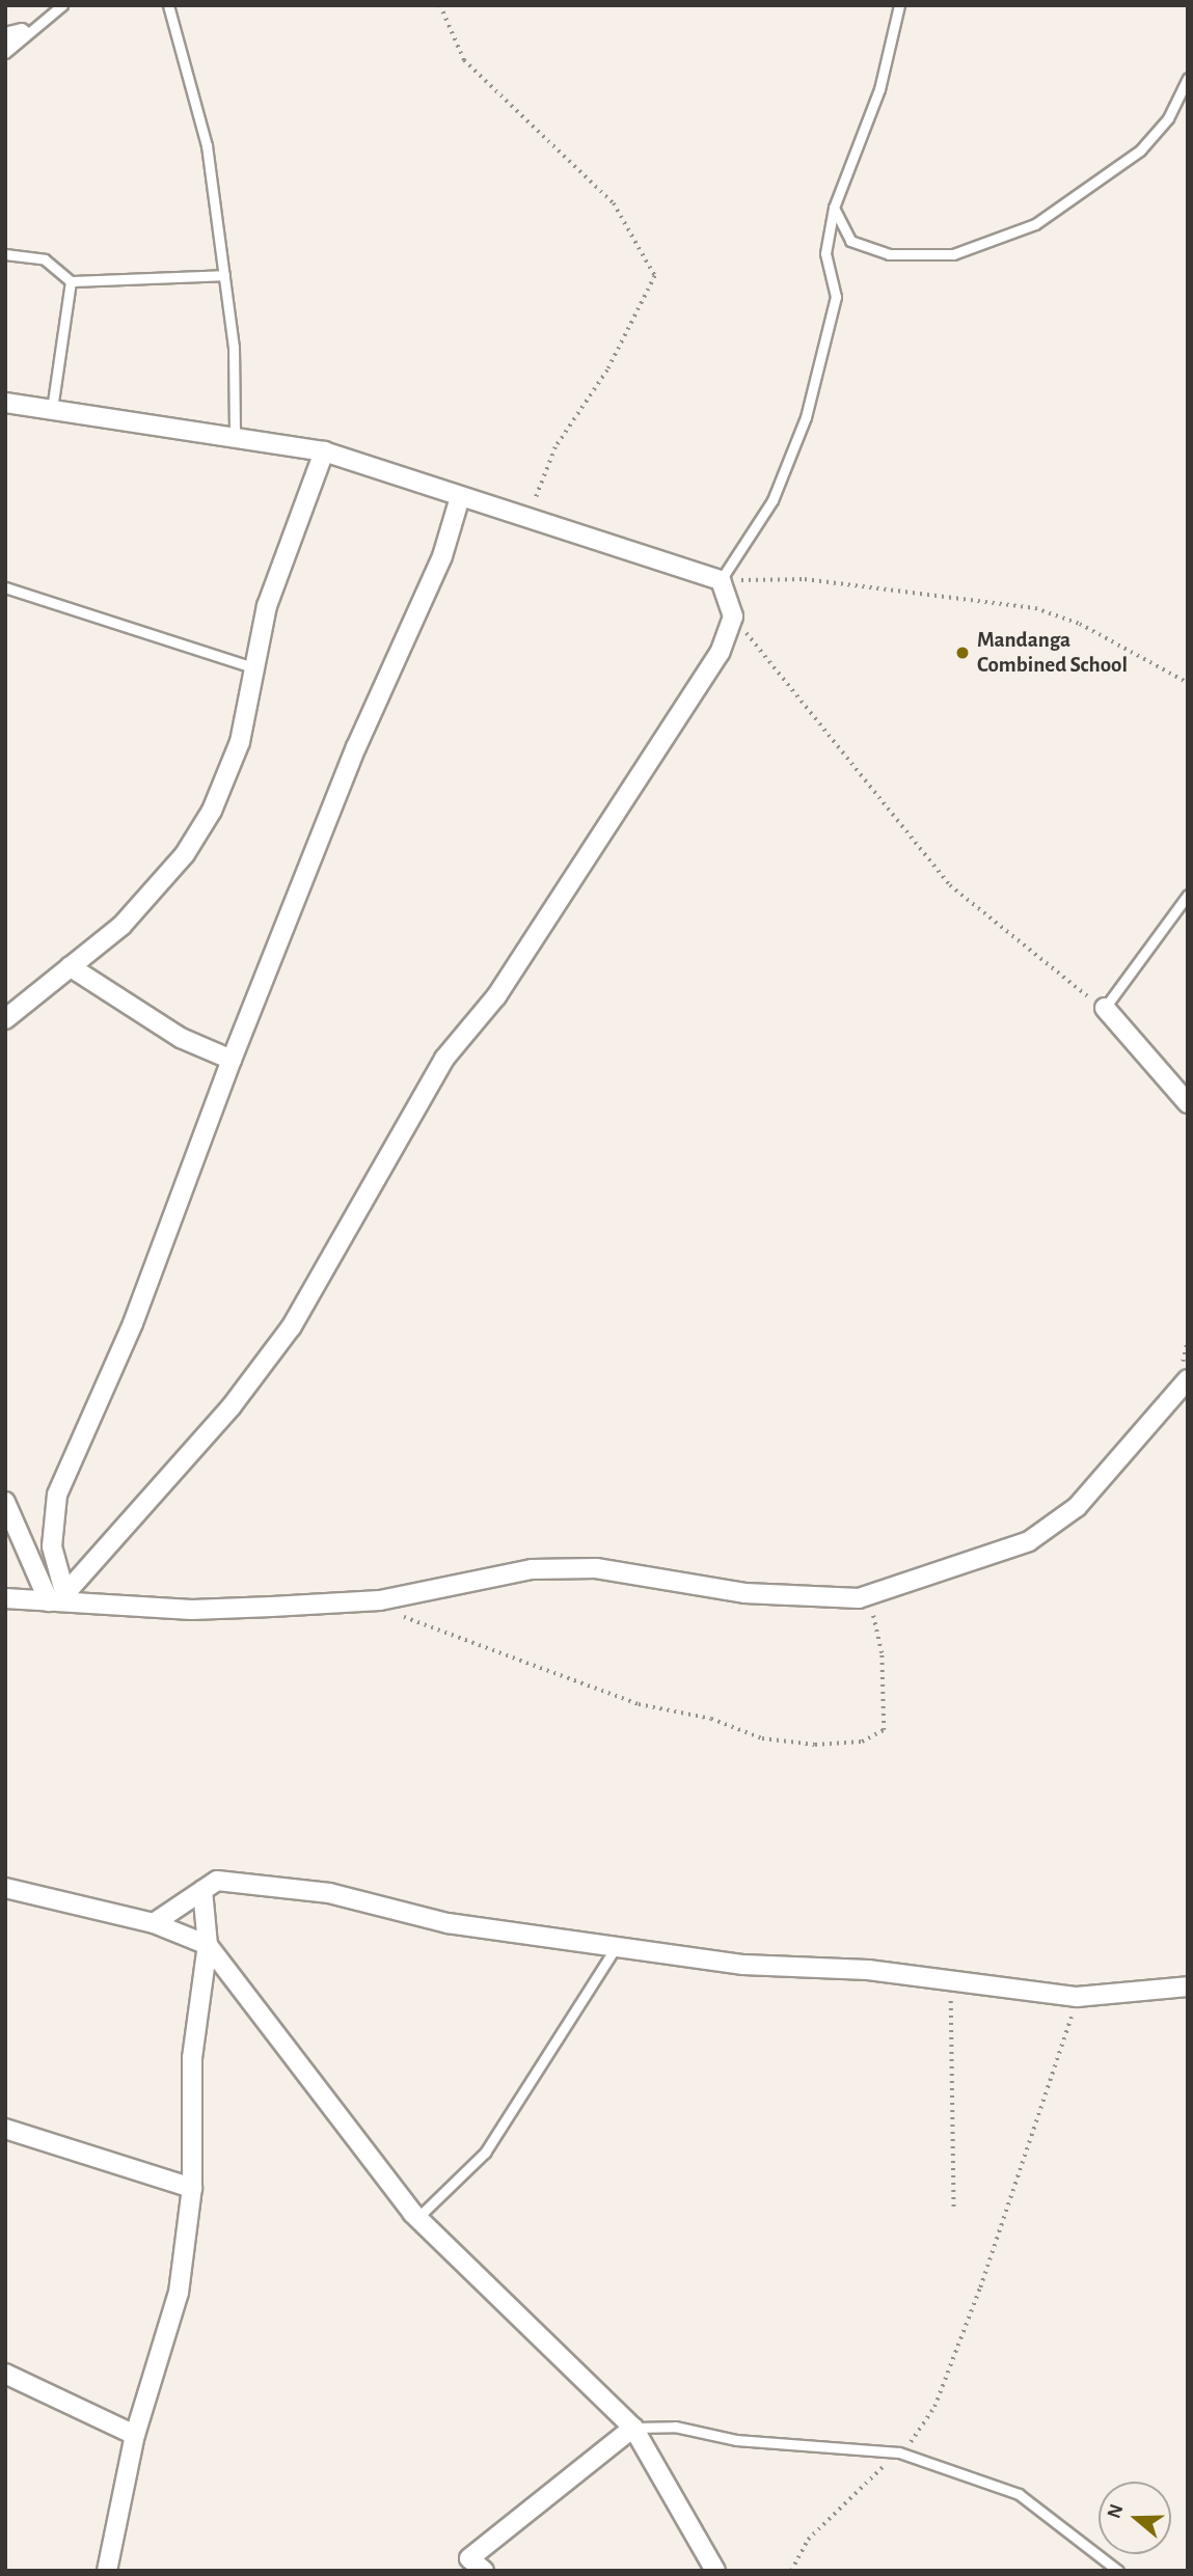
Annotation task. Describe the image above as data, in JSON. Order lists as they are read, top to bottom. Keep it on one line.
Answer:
{"places":["Mandanga Combined School"],"north":"left"}
